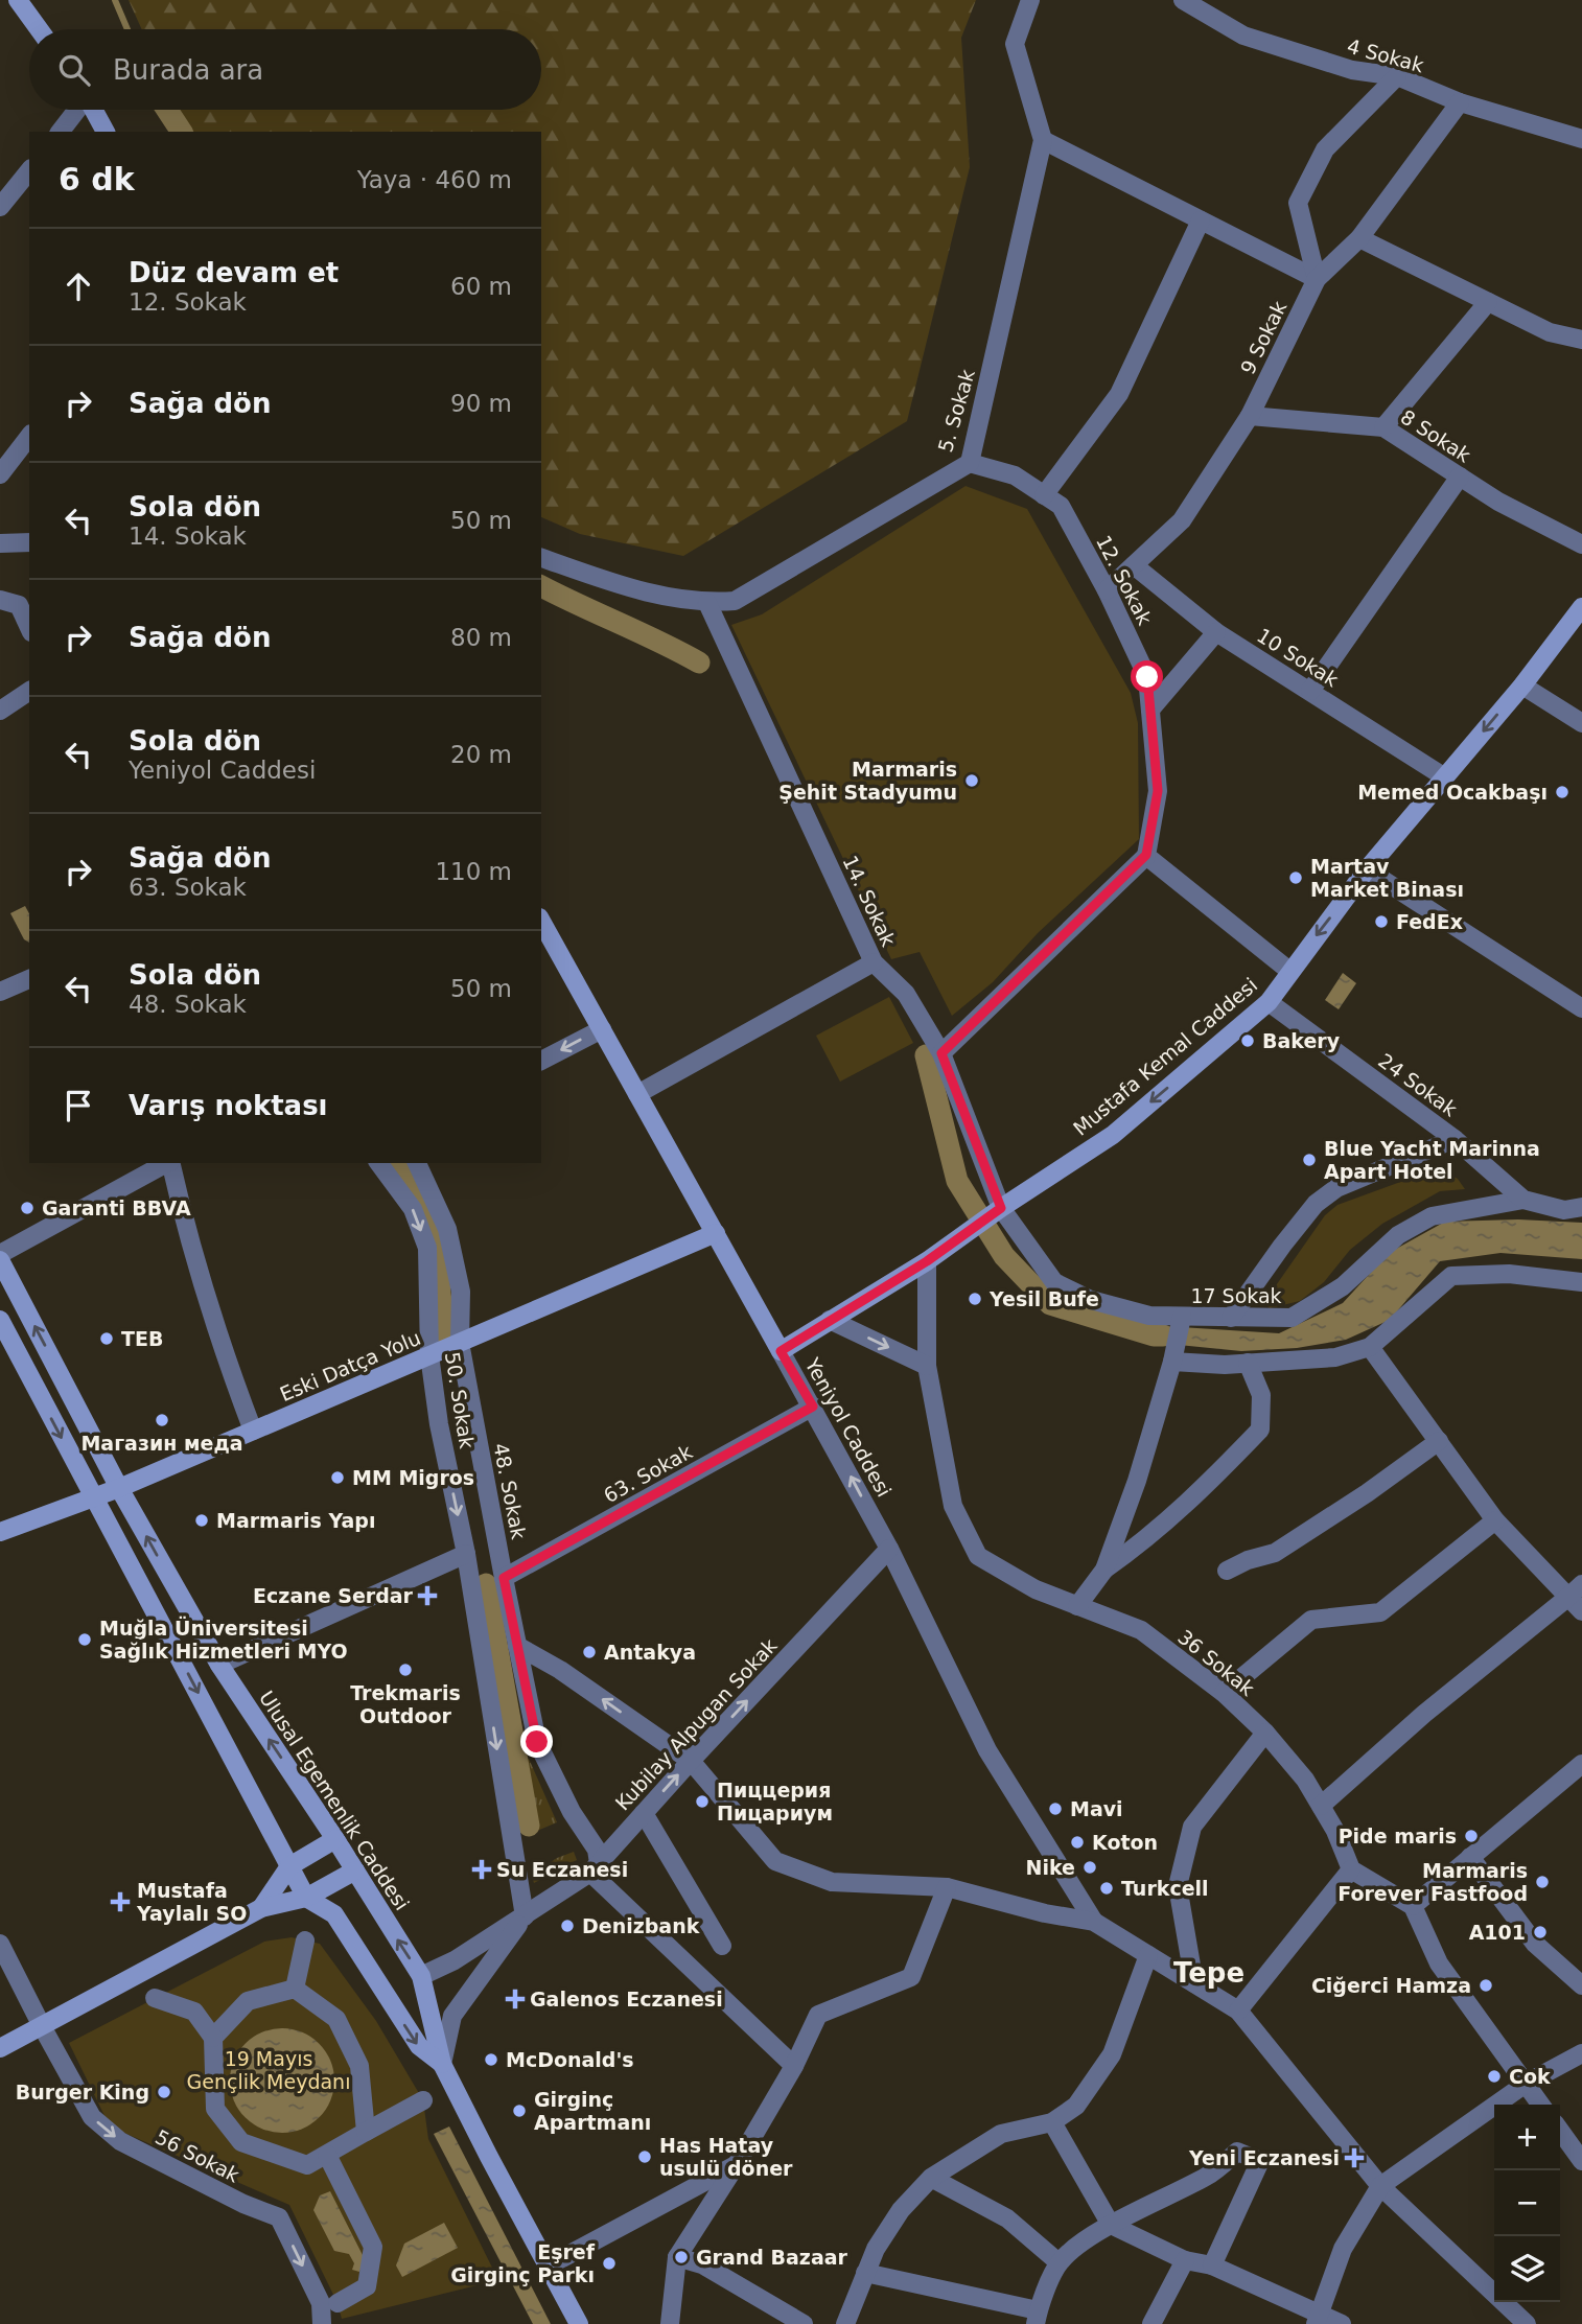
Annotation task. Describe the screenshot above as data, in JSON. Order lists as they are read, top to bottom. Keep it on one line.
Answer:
{"streets":{"street":["4 Sokak","9 Sokak","5. Sokak","8 Sokak","12. Sokak","10 Sokak","14. Sokak","Mustafa Kemal Caddesi","24 Sokak","17 Sokak","Eski Datça Yolu","50. Sokak","Yeniyol Caddesi","63. Sokak","48. Sokak","36 Sokak","Kubilay Alpugan Sokak","Ulusal Egemenlik Caddesi","56 Sokak"]},"crossings":[["4 Sokak","9 Sokak"],["9 Sokak","8 Sokak"],["9 Sokak","12. Sokak"],["9 Sokak","10 Sokak"],["5. Sokak","12. Sokak"],["5. Sokak","14. Sokak"],["10 Sokak","Mustafa Kemal Caddesi"],["14. Sokak","Mustafa Kemal Caddesi"],["14. Sokak","17 Sokak"],["Mustafa Kemal Caddesi","24 Sokak"],["Mustafa Kemal Caddesi","17 Sokak"],["Mustafa Kemal Caddesi","Yeniyol Caddesi"],["Mustafa Kemal Caddesi","36 Sokak"],["24 Sokak","17 Sokak"],["Eski Datça Yolu","50. Sokak"],["Eski Datça Yolu","Yeniyol Caddesi"],["Eski Datça Yolu","48. Sokak"],["Eski Datça Yolu","Ulusal Egemenlik Caddesi"],["50. Sokak","Kubilay Alpugan Sokak"],["Yeniyol Caddesi","63. Sokak"],["Yeniyol Caddesi","Kubilay Alpugan Sokak"],["63. Sokak","48. Sokak"],["48. Sokak","Kubilay Alpugan Sokak"],["Kubilay Alpugan Sokak","Ulusal Egemenlik Caddesi"]],"one_way":["Mustafa Kemal Caddesi","50. Sokak","Kubilay Alpugan Sokak","56 Sokak"],"districts":["Tepe"],"parks":["19 Mayıs Gençlik Meydanı"],"places":{"other":["Marmaris Şehit Stadyumu","Memed Ocakbaşı","Martav Market Binası","FedEx","Bakery","Blue Yacht Marinna Apart Hotel","Garanti BBVA","Yesil Bufe","TEB","Магазин меда","MM Migros","Marmaris Yapı","Muğla Üniversitesi Sağlık Hizmetleri MYO","Antakya","Trekmaris Outdoor","Пиццерия Пицариум","Mavi","Pide maris","Koton","Nike","Marmaris Forever Fastfood","Turkcell","Denizbank","A101","Ciğerci Hamza","McDonald's","Cok","Burger King","Girginç Apartmanı","Has Hatay usulü döner","Grand Bazaar","Eşref Girginç Parkı"],"health":["Eczane Serdar","Su Eczanesi","Mustafa Yaylalı SO","Galenos Eczanesi","Yeni Eczanesi"]},"page":{"search":"Burada ara","heading":["6 dk","Yaya · 460 m"],"list":[["Düz devam et","12. Sokak","60 m"],["Sağa dön","90 m"],["Sola dön","14. Sokak","50 m"],["Sağa dön","80 m"],["Sola dön","Yeniyol Caddesi","20 m"],["Sağa dön","63. Sokak","110 m"],["Sola dön","48. Sokak","50 m"],"Varış noktası"],"map_buttons":["+","−"]}}
